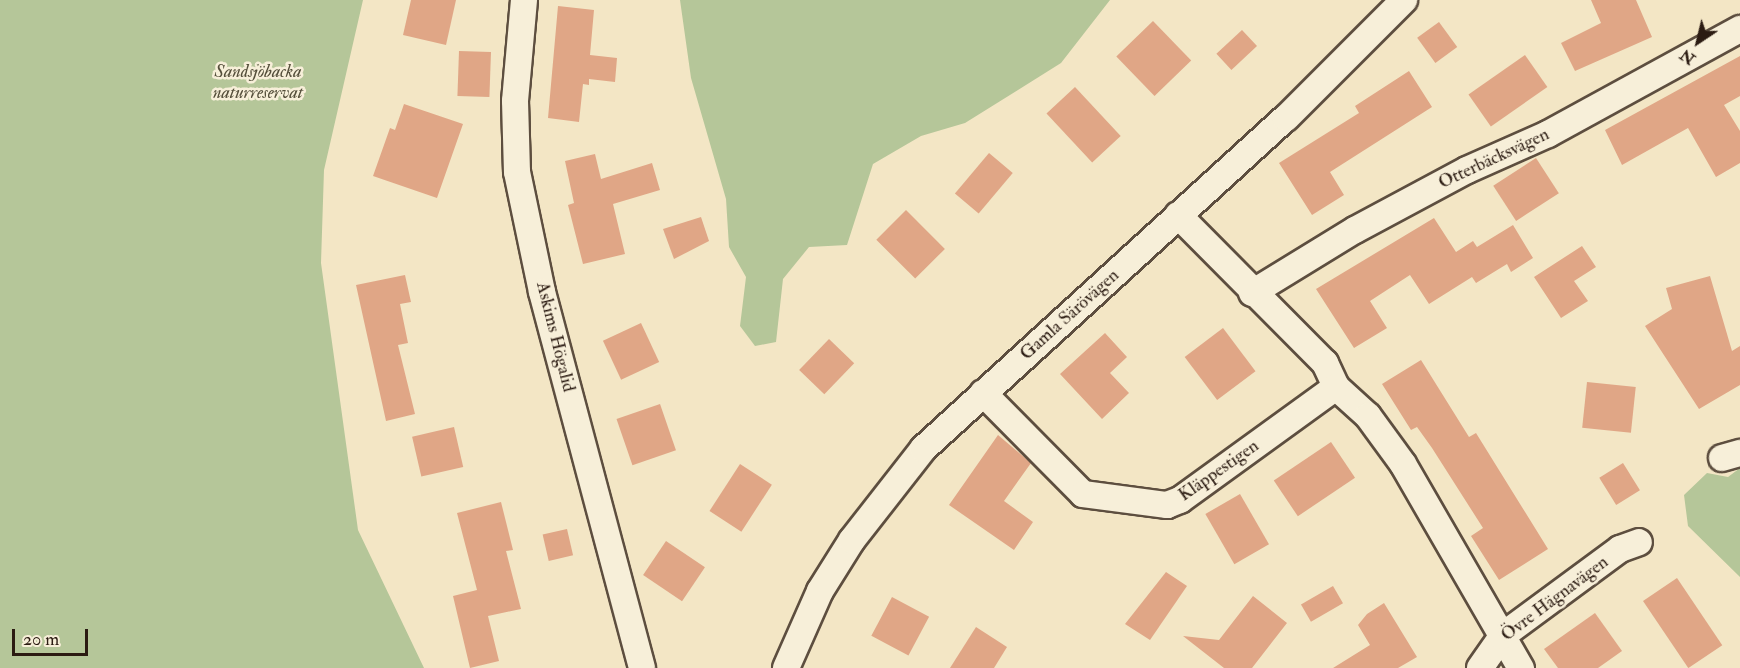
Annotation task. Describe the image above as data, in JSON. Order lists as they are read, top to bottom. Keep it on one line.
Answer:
{"streets":{"street":["Otterbäcksvägen","Gamla Särövägen","Askims Högalid","Kläppestigen","Övre Hägnavägen"]},"crossings":[["Gamla Särövägen","Kläppestigen"]],"parks":["Sandsjöbacka naturreservat"],"scale_bar":"20 m","north":"bottom left"}
